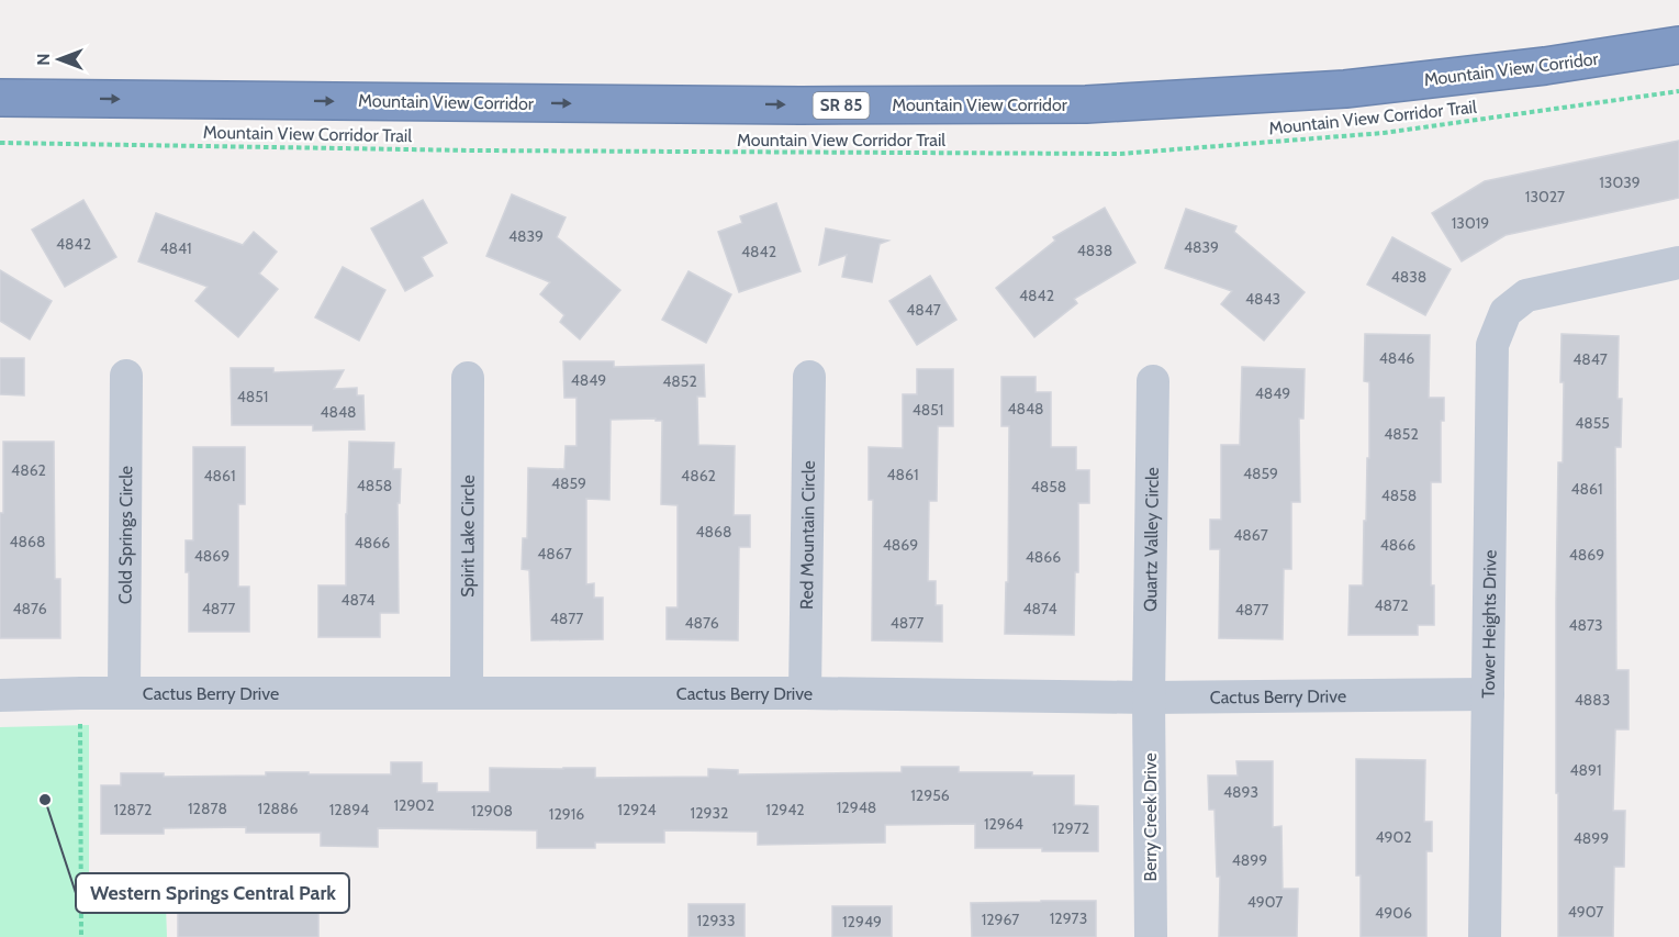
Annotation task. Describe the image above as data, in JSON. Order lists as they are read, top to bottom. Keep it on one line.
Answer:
{"streets":{"highway":["Mountain View Corridor","SR 85"],"street":["Cold Springs Circle","Spirit Lake Circle","Red Mountain Circle","Quartz Valley Circle","Tower Heights Drive","Cactus Berry Drive","Berry Creek Drive"],"path":["Mountain View Corridor Trail"]},"crossings":[["Cold Springs Circle","Cactus Berry Drive"],["Spirit Lake Circle","Cactus Berry Drive"],["Red Mountain Circle","Cactus Berry Drive"],["Quartz Valley Circle","Cactus Berry Drive"],["Quartz Valley Circle","Berry Creek Drive"],["Tower Heights Drive","Cactus Berry Drive"],["Cactus Berry Drive","Berry Creek Drive"]],"one_way":["Mountain View Corridor"],"places":["Western Springs Central Park"],"house_numbers":["13039","13027","13019","4839","4842","4839","4841","4838","4842","4838","4842","4843","4847","4846","4847","4849","4852","4849","4851","4848","4851","4848","4855","4852","4862","4859","4861","4861","4862","4859","4858","4858","4861","4858","4868","4867","4868","4866","4869","4866","4867","4869","4869","4866","4874","4872","4876","4877","4874","4877","4877","4876","4877","4873","4883","4891","4893","12956","12902","12948","12878","12886","12872","12894","12924","12942","12908","12932","12916","12964","12972","4902","4899","4899","4907","4907","4906","12973","12967","12933","12949"],"north":"left"}
